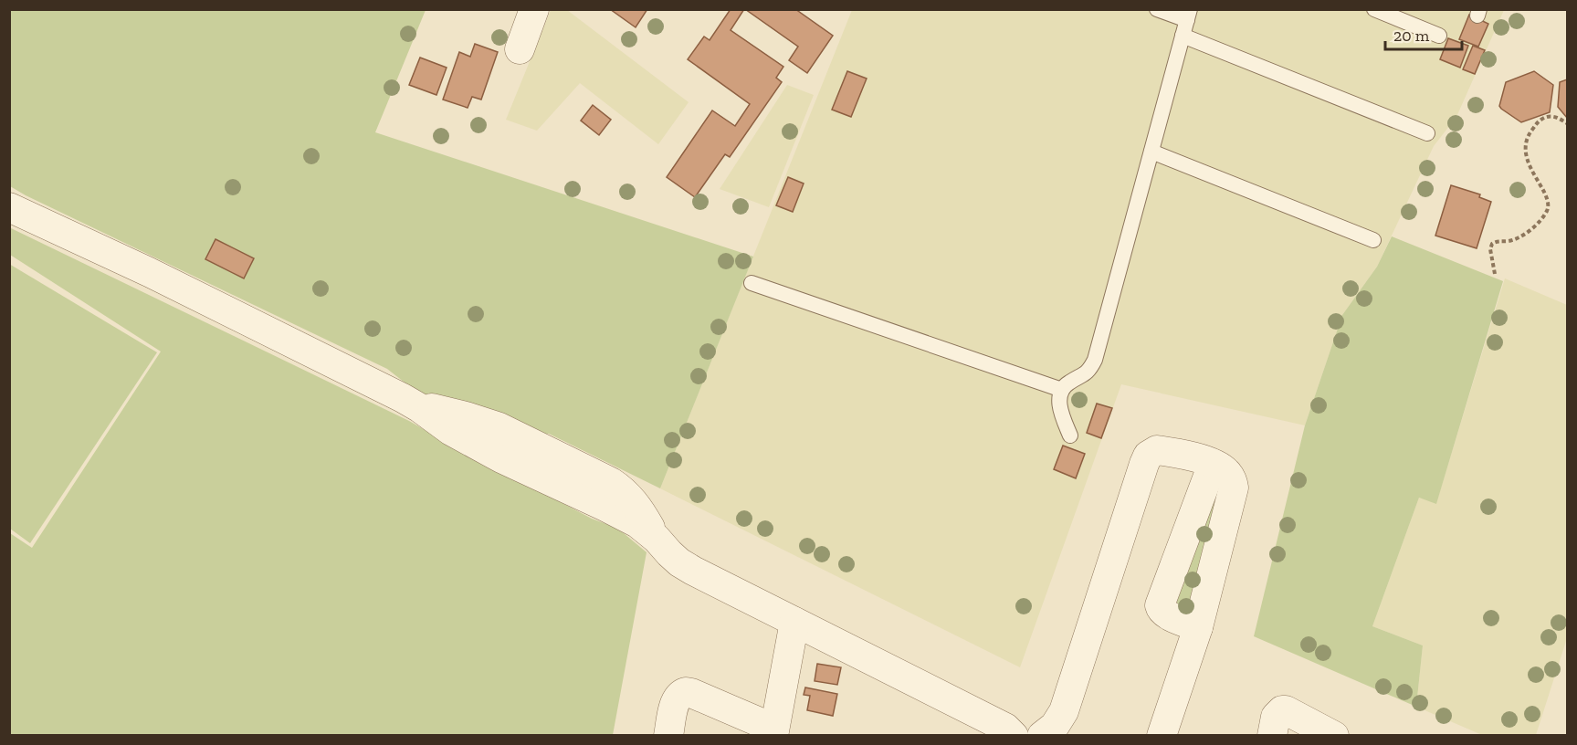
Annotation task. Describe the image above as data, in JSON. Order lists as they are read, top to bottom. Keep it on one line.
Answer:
{"scale_bar":"20 m"}
